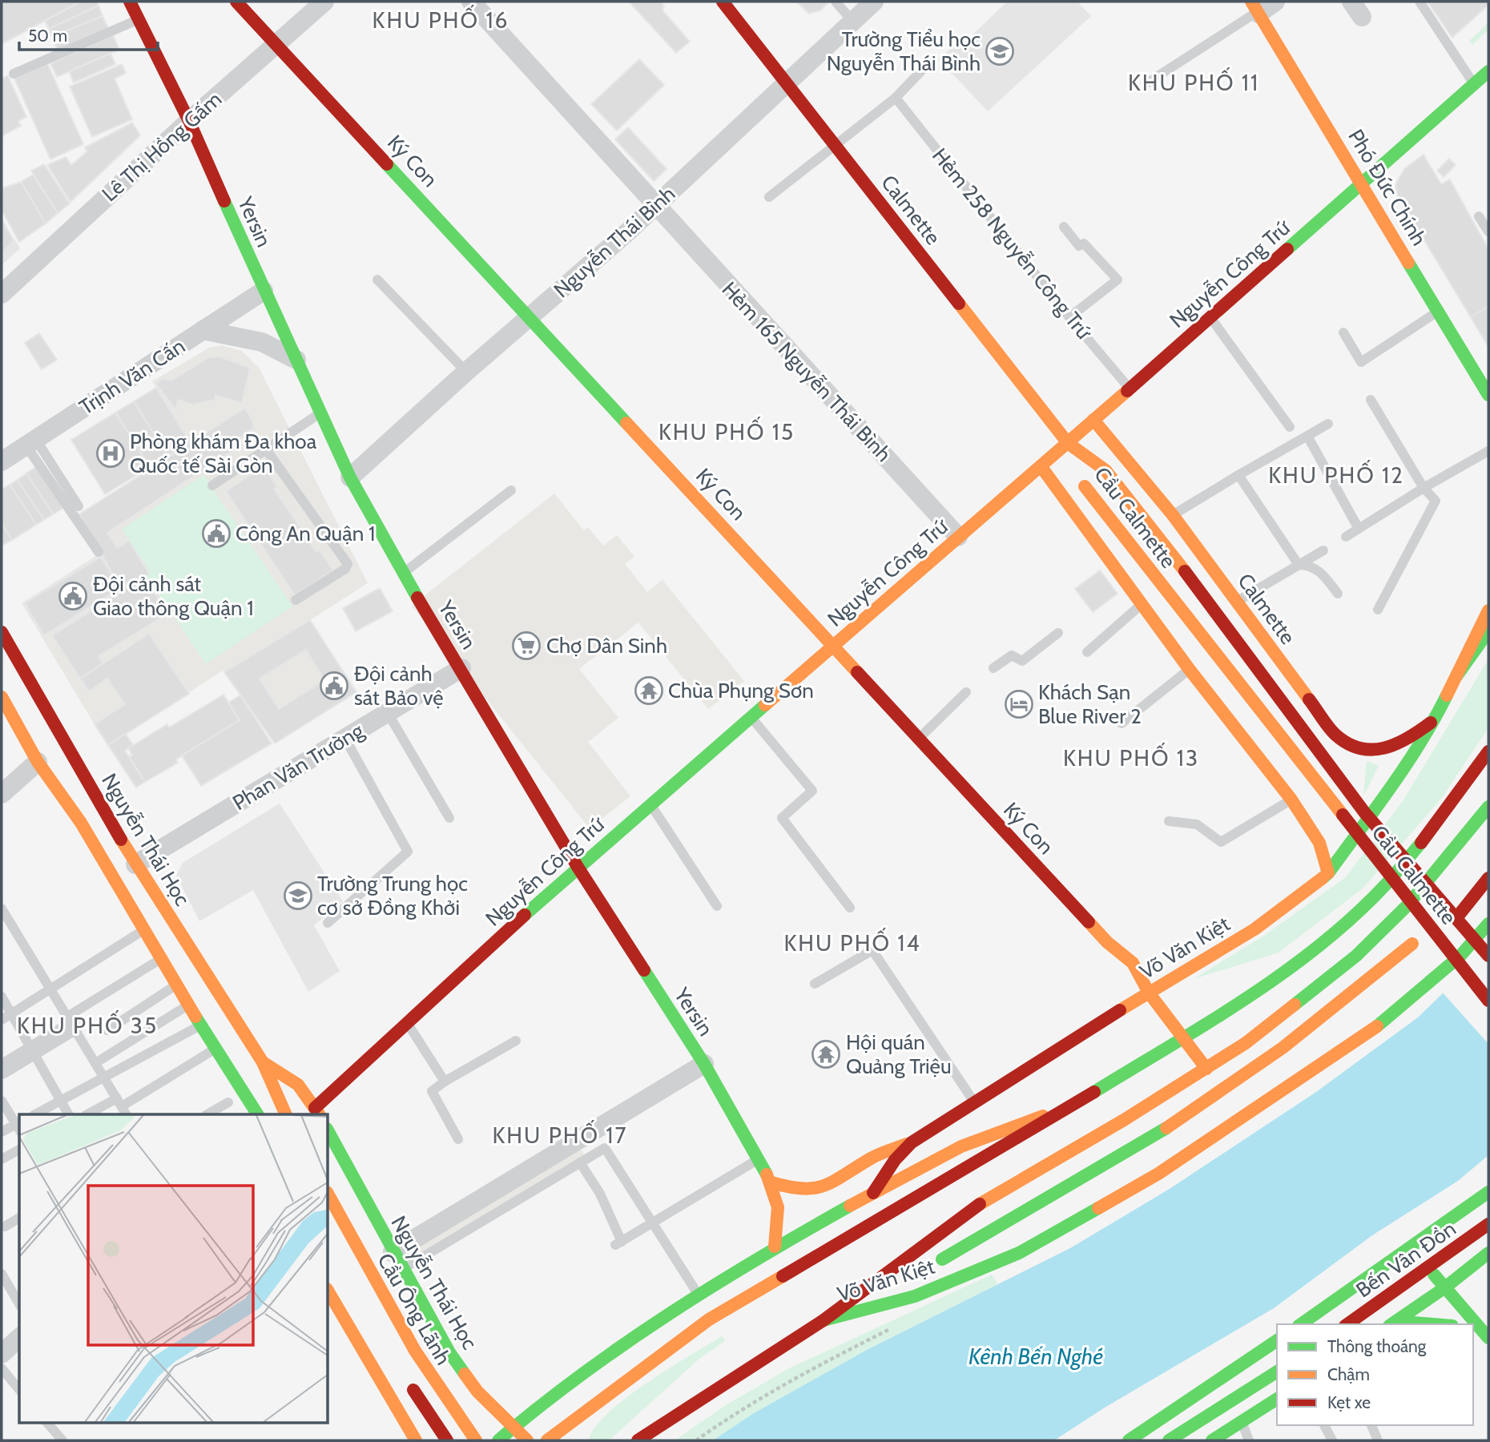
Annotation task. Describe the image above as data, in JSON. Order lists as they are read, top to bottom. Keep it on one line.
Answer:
{"streets":{"main road":["Ký Con","Phó Đức Chính","Calmette","Yersin","Nguyễn Công Trứ","Cầu Calmette","Nguyễn Thái Học","Võ Văn Kiệt","Bến Vân Đồn","Cầu Ông Lãnh"],"street":["Lê Thị Hồng Gấm","Nguyễn Thái Bình","Hẻm 165 Nguyễn Thái Bình","Trịnh Văn Cấn","Phan Văn Trường"],"lane":["Hẻm 258 Nguyễn Công Trứ"]},"crossings":[["Lê Thị Hồng Gấm","Ký Con"],["Lê Thị Hồng Gấm","Yersin"],["Ký Con","Nguyễn Thái Bình"],["Ký Con","Nguyễn Công Trứ"],["Ký Con","Võ Văn Kiệt"],["Phó Đức Chính","Nguyễn Công Trứ"],["Calmette","Nguyễn Thái Bình"],["Calmette","Nguyễn Công Trứ"],["Calmette","Cầu Calmette"],["Calmette","Võ Văn Kiệt"],["Yersin","Nguyễn Thái Bình"],["Yersin","Nguyễn Công Trứ"],["Yersin","Trịnh Văn Cấn"],["Yersin","Phan Văn Trường"],["Yersin","Võ Văn Kiệt"],["Nguyễn Thái Bình","Hẻm 165 Nguyễn Thái Bình"],["Hẻm 258 Nguyễn Công Trứ","Nguyễn Công Trứ"],["Nguyễn Công Trứ","Hẻm 165 Nguyễn Thái Bình"],["Nguyễn Công Trứ","Cầu Calmette"],["Nguyễn Công Trứ","Nguyễn Thái Học"],["Phan Văn Trường","Nguyễn Thái Học"],["Nguyễn Thái Học","Võ Văn Kiệt"],["Nguyễn Thái Học","Cầu Ông Lãnh"]],"districts":["KHU PHỐ 16","KHU PHỐ 11","KHU PHỐ 15","KHU PHỐ 12","KHU PHỐ 13","KHU PHỐ 14","KHU PHỐ 35","KHU PHỐ 17"],"water":["Kênh Bến Nghé"],"places":{"school or university":["Trường Tiểu học Nguyễn Thái Bình","Trường Trung học cơ sở Đồng Khởi"],"hospital":["Phòng khám Đa khoa Quốc tế Sài Gòn"],"public building":["Công An Quận 1","Đội cảnh sát Giao thông Quận 1","Đội cảnh sát Bảo vệ"],"supermarket":["Chợ Dân Sinh"],"temple":["Chùa Phụng Sơn","Hội quán Quảng Triệu"],"hotel":["Khách Sạn Blue River 2"]},"legend":["Thông thoáng","Chậm","Kẹt xe"],"scale_bar":"50 m"}
